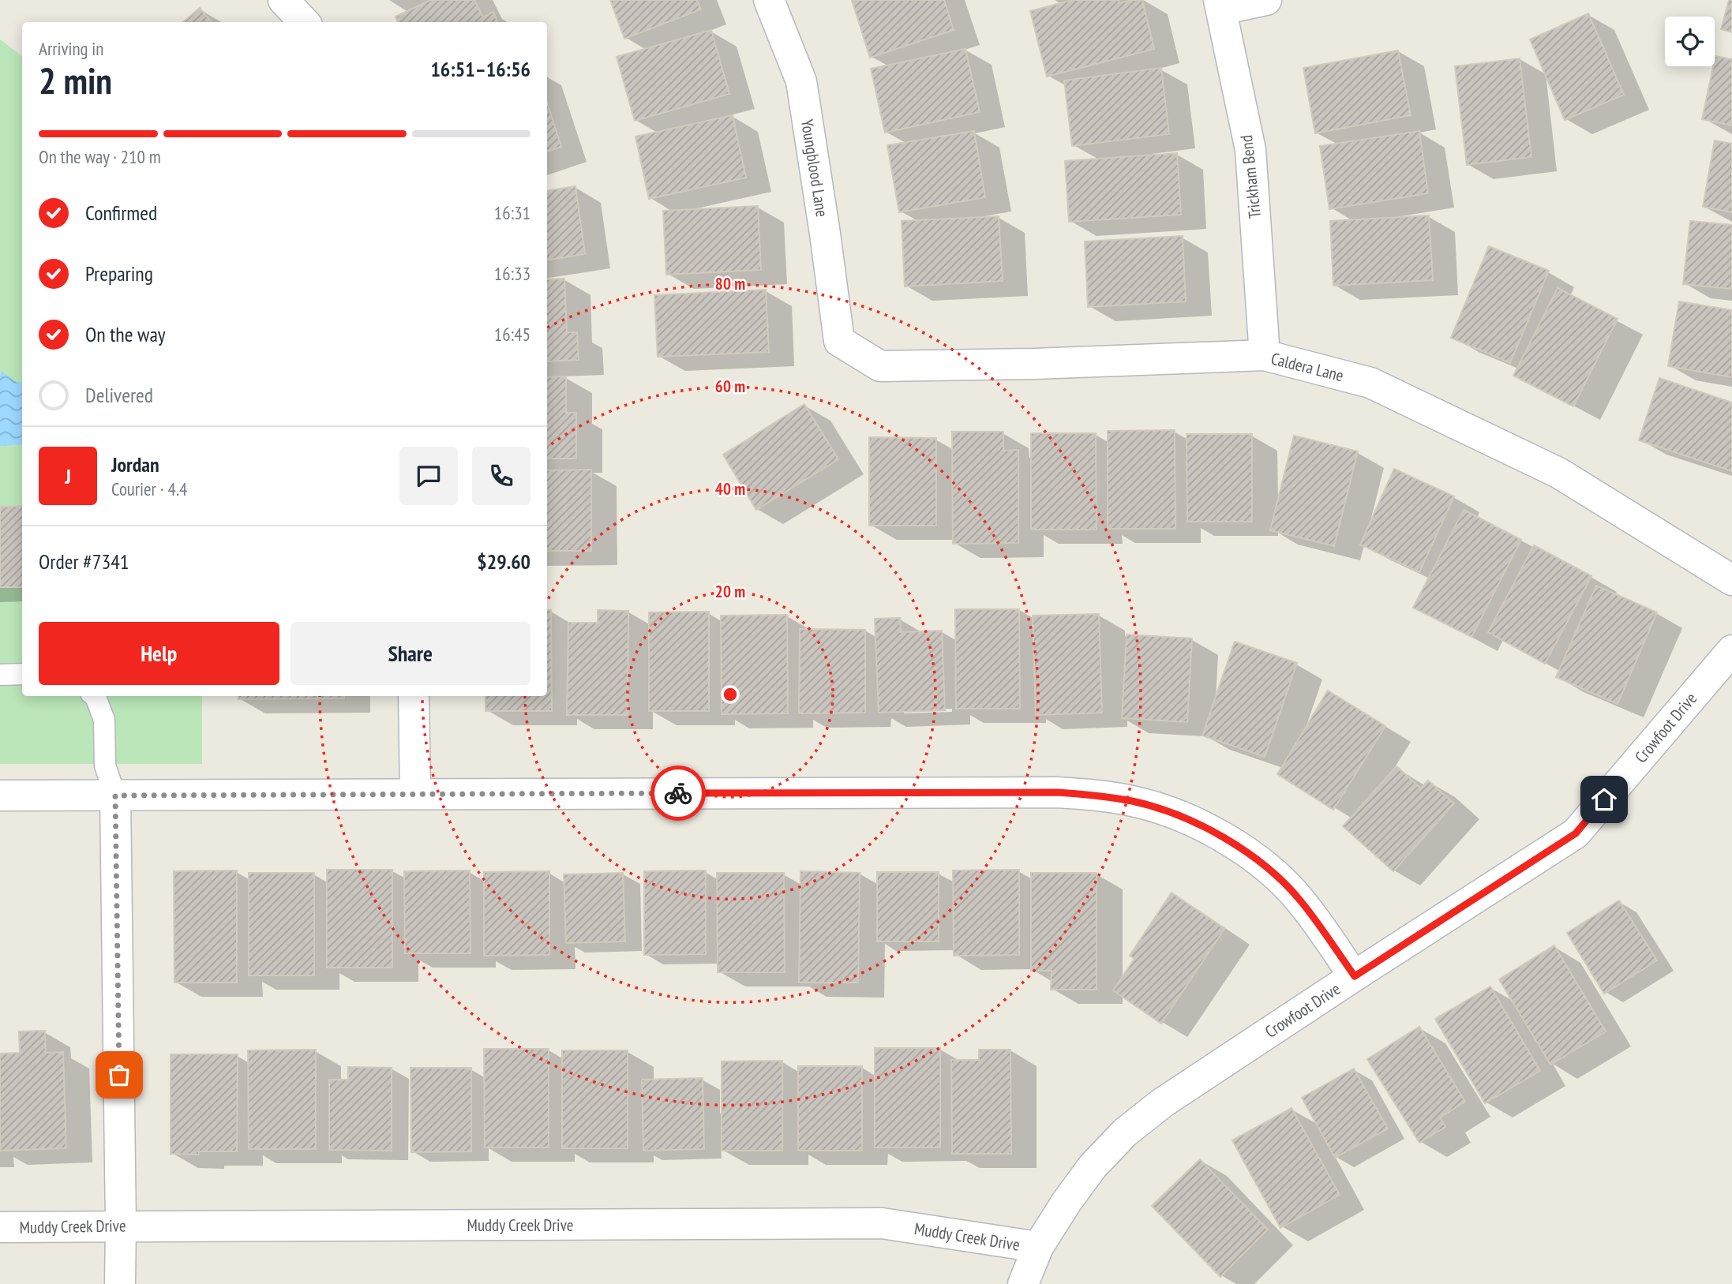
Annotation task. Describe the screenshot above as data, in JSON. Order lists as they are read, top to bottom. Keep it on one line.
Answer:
{"streets":{"street":["Youngblood Lane","Trickham Bend","Caldera Lane","Crowfoot Drive","Muddy Creek Drive"]},"crossings":[["Youngblood Lane","Caldera Lane"],["Trickham Bend","Caldera Lane"],["Crowfoot Drive","Muddy Creek Drive"]],"page":{"heading":["2 min","Arriving in","16:51–16:56"],"panel":["Jordan","Courier · 4.4","Order #7341","$29.60"],"bar":"On the way · 210 m","list":[["Confirmed","16:31"],["Preparing","16:33"],["On the way","16:45"],"Delivered"],"round":"J","buttons":["Help","Share"]},"rings":["80 m","60 m","40 m","20 m"]}
